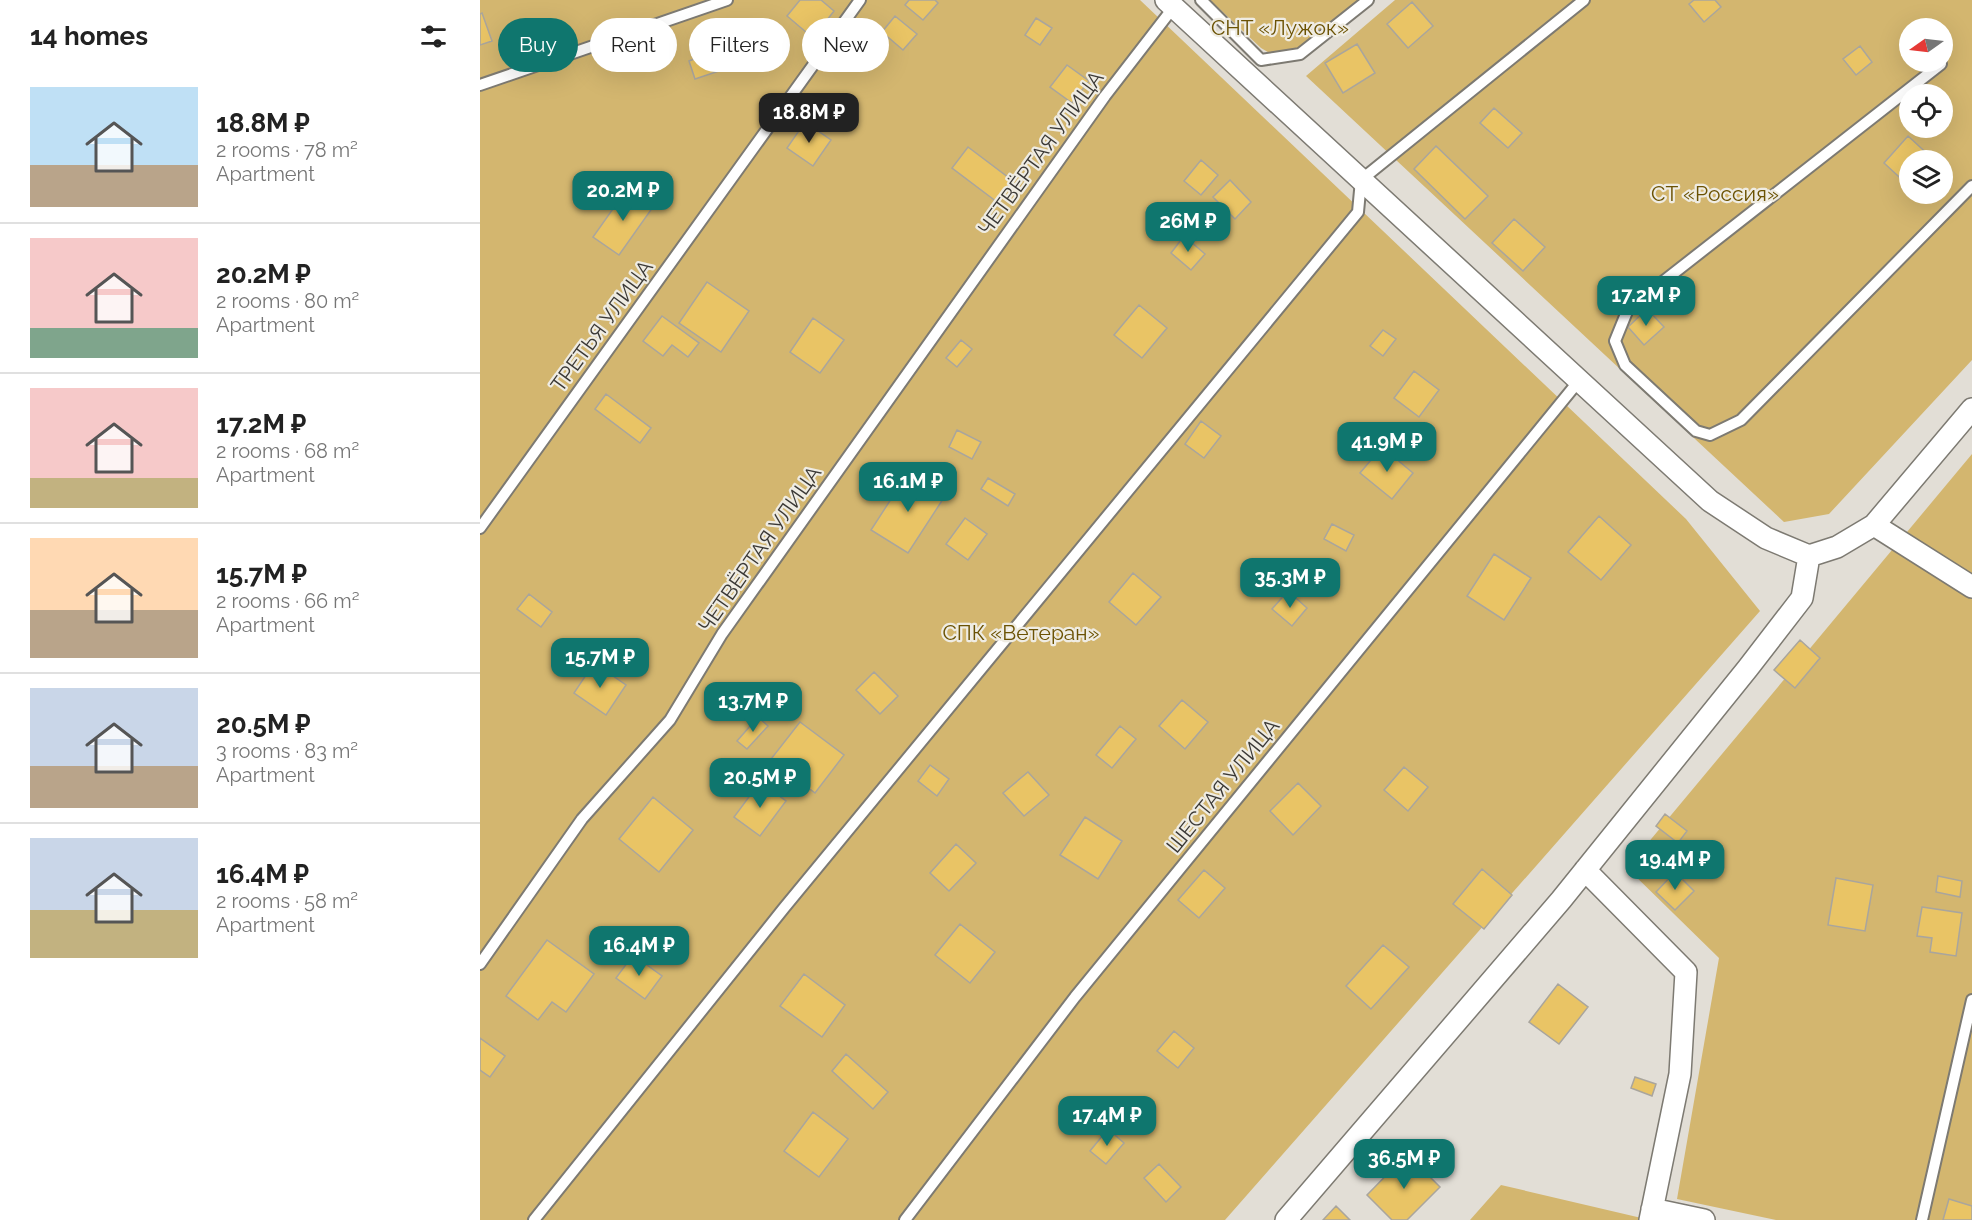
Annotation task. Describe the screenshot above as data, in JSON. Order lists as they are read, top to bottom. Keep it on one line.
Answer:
{"streets":{"lane":["ЧЕТВЁРТАЯ УЛИЦА","ТРЕТЬЯ УЛИЦА","ШЕСТАЯ УЛИЦА"]},"parks":["СНТ «Лужок»","СТ «Россия»","СПК «Ветеран»"],"north":"left","page":{"heading":"14 homes","chip":["Buy","Rent","Filters","New"],"list":[{"name":"18.8M ₽","note":"2 rooms · 78 m² · Apartment"},{"name":"20.2M ₽","note":"2 rooms · 80 m² · Apartment"},{"name":"17.2M ₽","note":"2 rooms · 68 m² · Apartment"},{"name":"15.7M ₽","note":"2 rooms · 66 m² · Apartment"},{"name":"20.5M ₽","note":"3 rooms · 83 m² · Apartment"},{"name":"16.4M ₽","note":"2 rooms · 58 m² · Apartment"}],"price":["18.8M ₽","20.2M ₽","26M ₽","17.2M ₽","41.9M ₽","16.1M ₽","35.3M ₽","15.7M ₽","13.7M ₽","20.5M ₽","19.4M ₽","16.4M ₽","17.4M ₽","36.5M ₽"]}}
